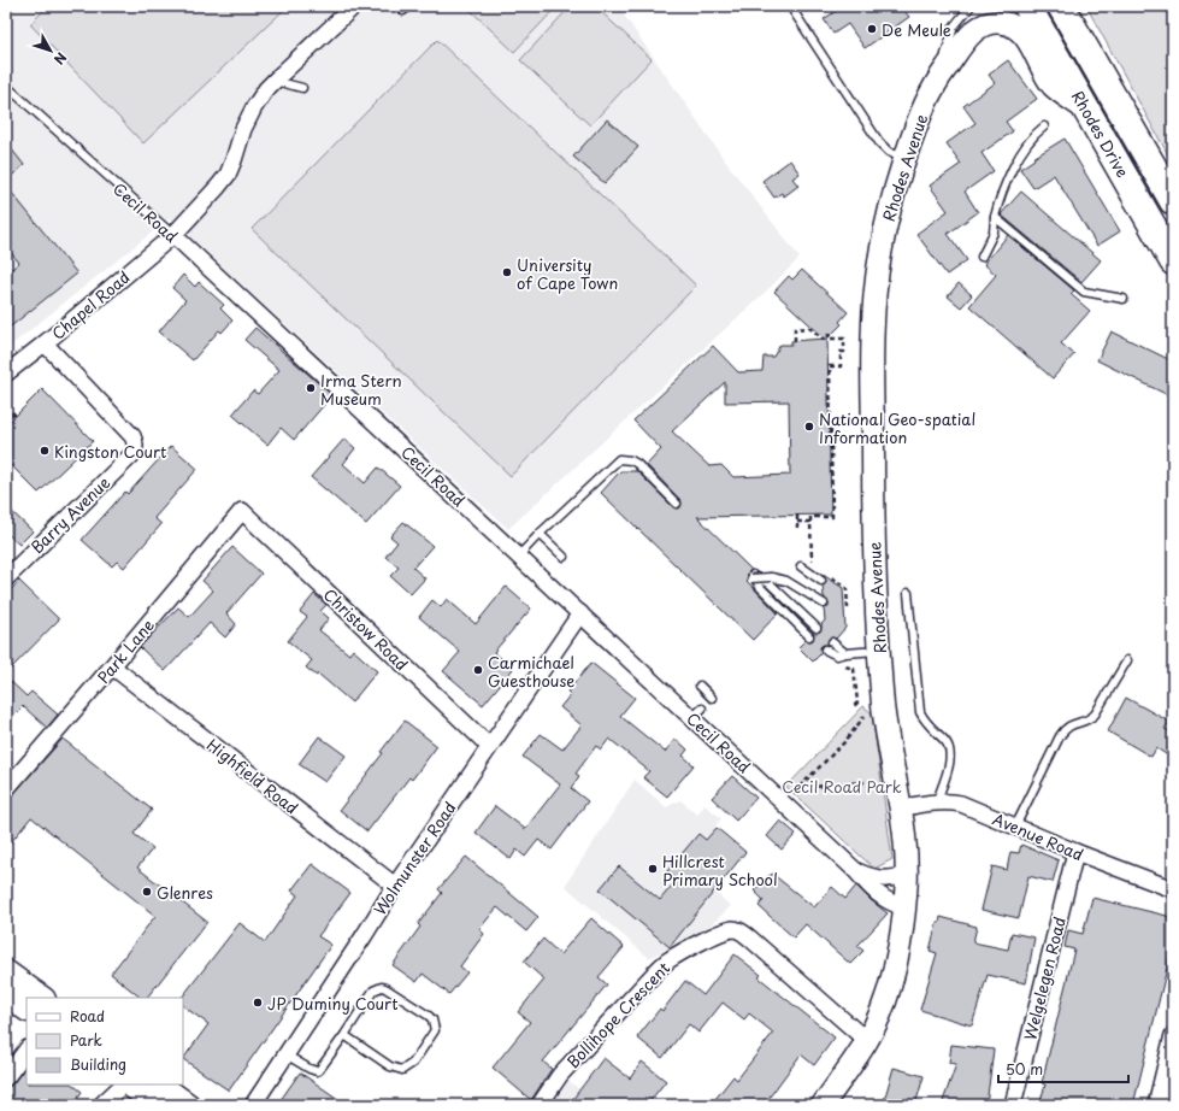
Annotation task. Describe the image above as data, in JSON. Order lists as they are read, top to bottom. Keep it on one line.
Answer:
{"streets":{"highway":["Rhodes Drive"],"street":["Rhodes Avenue","Cecil Road","Chapel Road","Barry Avenue","Christow Road","Park Lane","Highfield Road","Avenue Road","Wolmunster Road","Welgelegen Road","Bollihope Crescent"]},"crossings":[["Rhodes Drive","Rhodes Avenue"],["Rhodes Avenue","Cecil Road"],["Rhodes Avenue","Avenue Road"],["Rhodes Avenue","Bollihope Crescent"],["Cecil Road","Chapel Road"],["Cecil Road","Wolmunster Road"],["Chapel Road","Barry Avenue"],["Christow Road","Park Lane"],["Christow Road","Wolmunster Road"],["Park Lane","Highfield Road"],["Highfield Road","Wolmunster Road"],["Avenue Road","Welgelegen Road"]],"parks":["Cecil Road Park"],"places":["De Meule","University of Cape Town","Irma Stern Museum","National Geo-spatial Information","Kingston Court","Carmichael Guesthouse","Hillcrest Primary School","Glenres","JP Duminy Court"],"legend":["Road","Park","Building"],"scale_bar":"50 m","north":"bottom right"}
